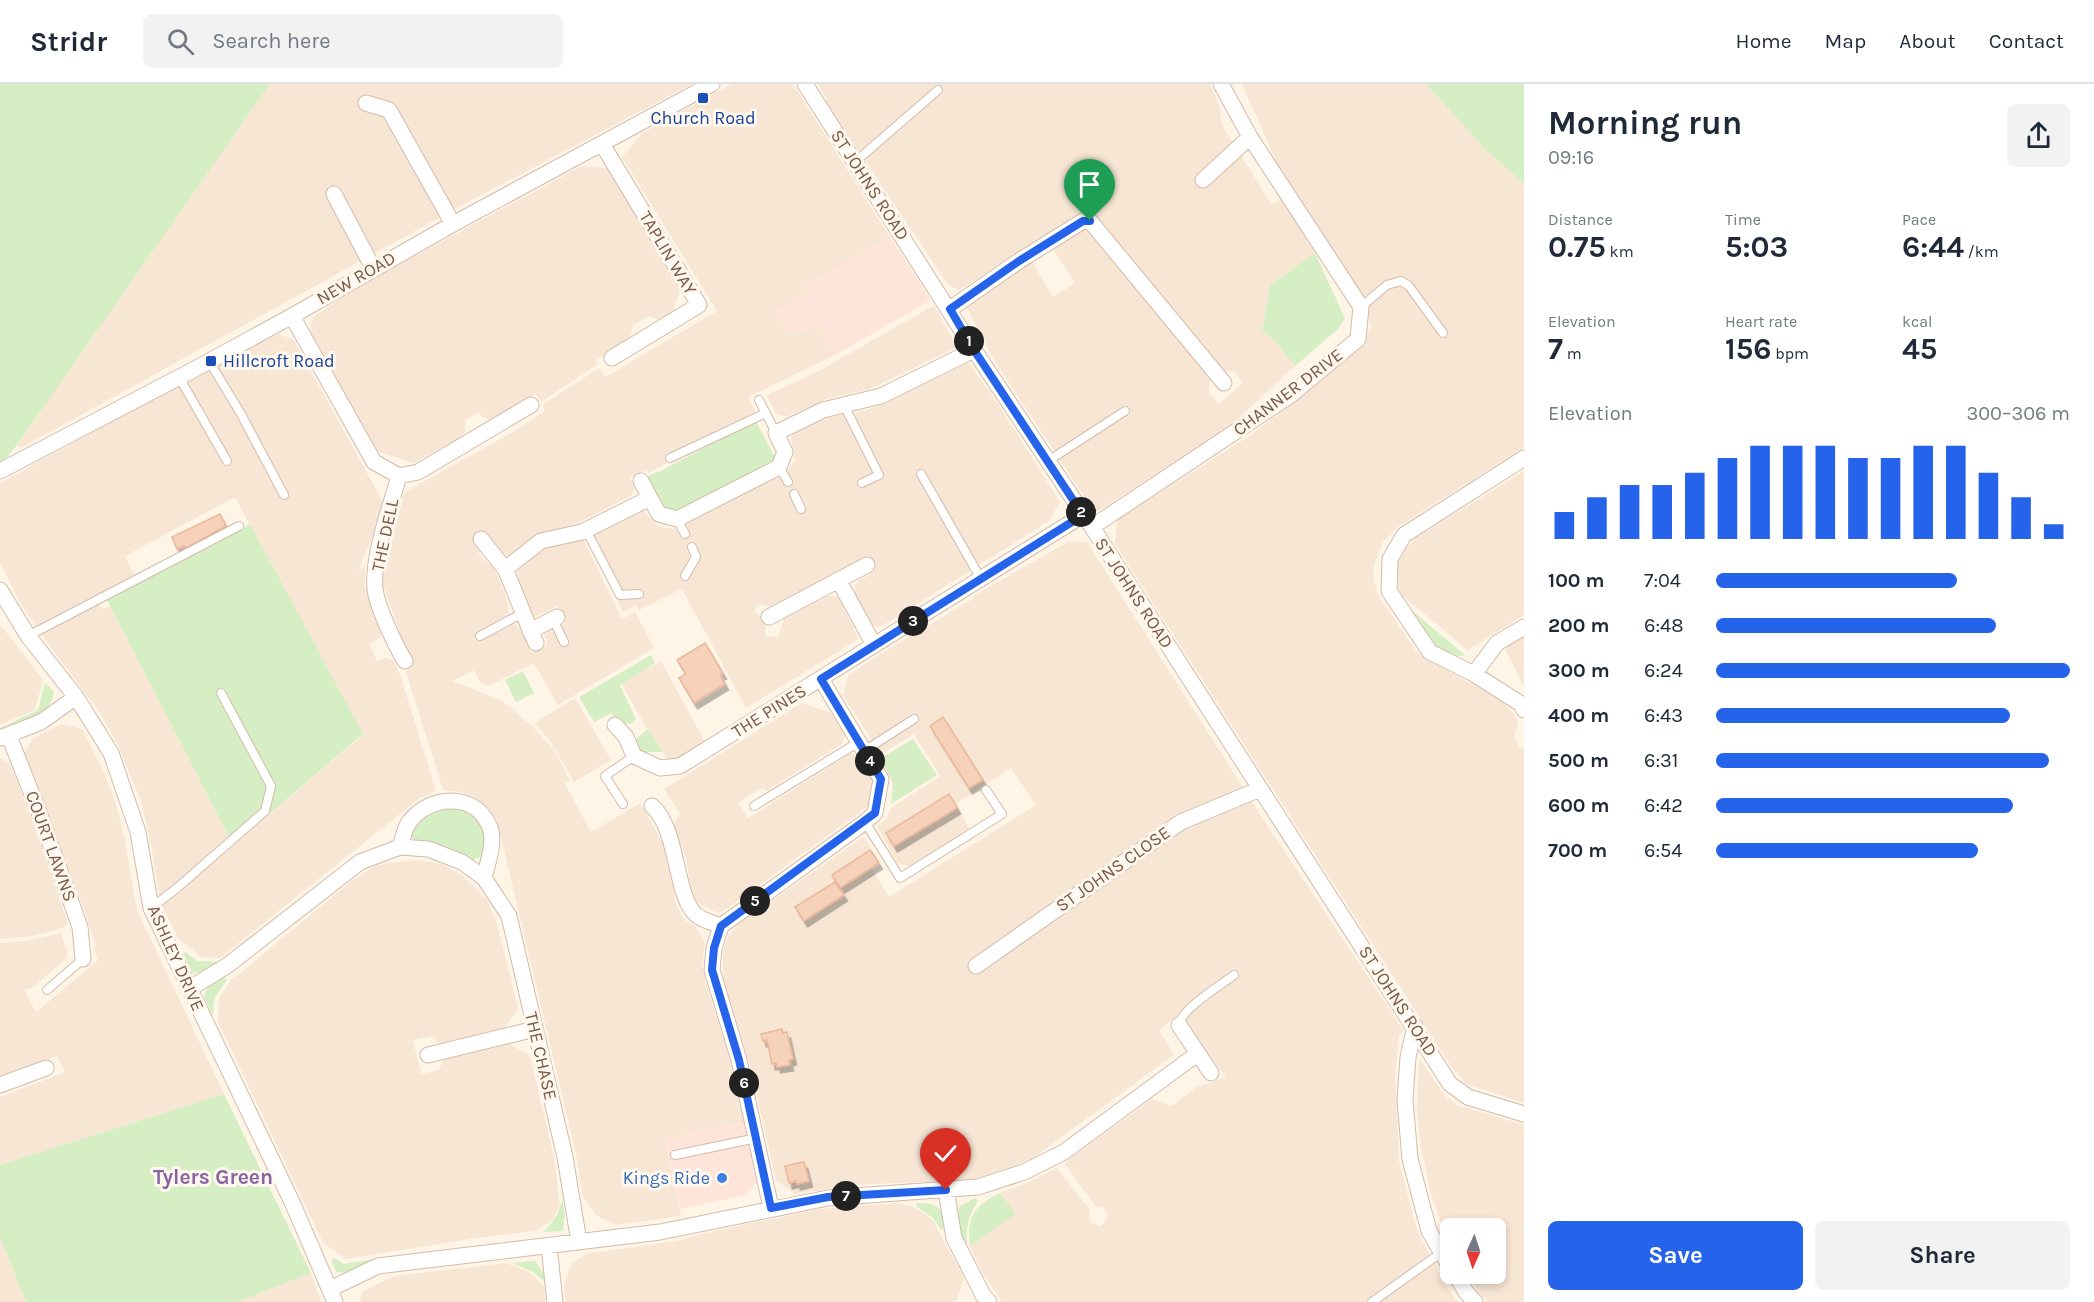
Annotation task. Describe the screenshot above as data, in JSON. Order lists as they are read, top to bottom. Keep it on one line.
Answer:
{"streets":{"street":["ST JOHNS ROAD","TAPLIN WAY","NEW ROAD","CHANNER DRIVE","THE DELL","THE PINES","COURT LAWNS","ST JOHNS CLOSE","ASHLEY DRIVE","THE CHASE"]},"crossings":[["ST JOHNS ROAD","CHANNER DRIVE"],["ST JOHNS ROAD","THE PINES"],["ST JOHNS ROAD","ST JOHNS CLOSE"],["TAPLIN WAY","NEW ROAD"],["CHANNER DRIVE","THE PINES"],["ASHLEY DRIVE","THE CHASE"]],"districts":["Tylers Green"],"places":{"transit":["Church Road","Hillcroft Road"],"other":["Kings Ride"]},"north":"bottom","page":{"header":"Stridr","search":"Search here","nav":["Home","Map","About","Contact"],"heading":["Morning run","09:16"],"stats":[["Distance","0.75 km"],["Time","5:03"],["Pace","6:44 /km"],["Elevation","7 m"],["Heart rate","156 bpm"],["kcal","45"]],"pins":["1","2","3","4","5","6","7"],"chart":["Elevation","300–306 m"],"list":[{"name":"100 m","note":"7:04"},{"name":"200 m","note":"6:48"},{"name":"300 m","note":"6:24"},{"name":"400 m","note":"6:43"},{"name":"500 m","note":"6:31"},{"name":"600 m","note":"6:42"},{"name":"700 m","note":"6:54"}],"buttons":["Save","Share"]}}
